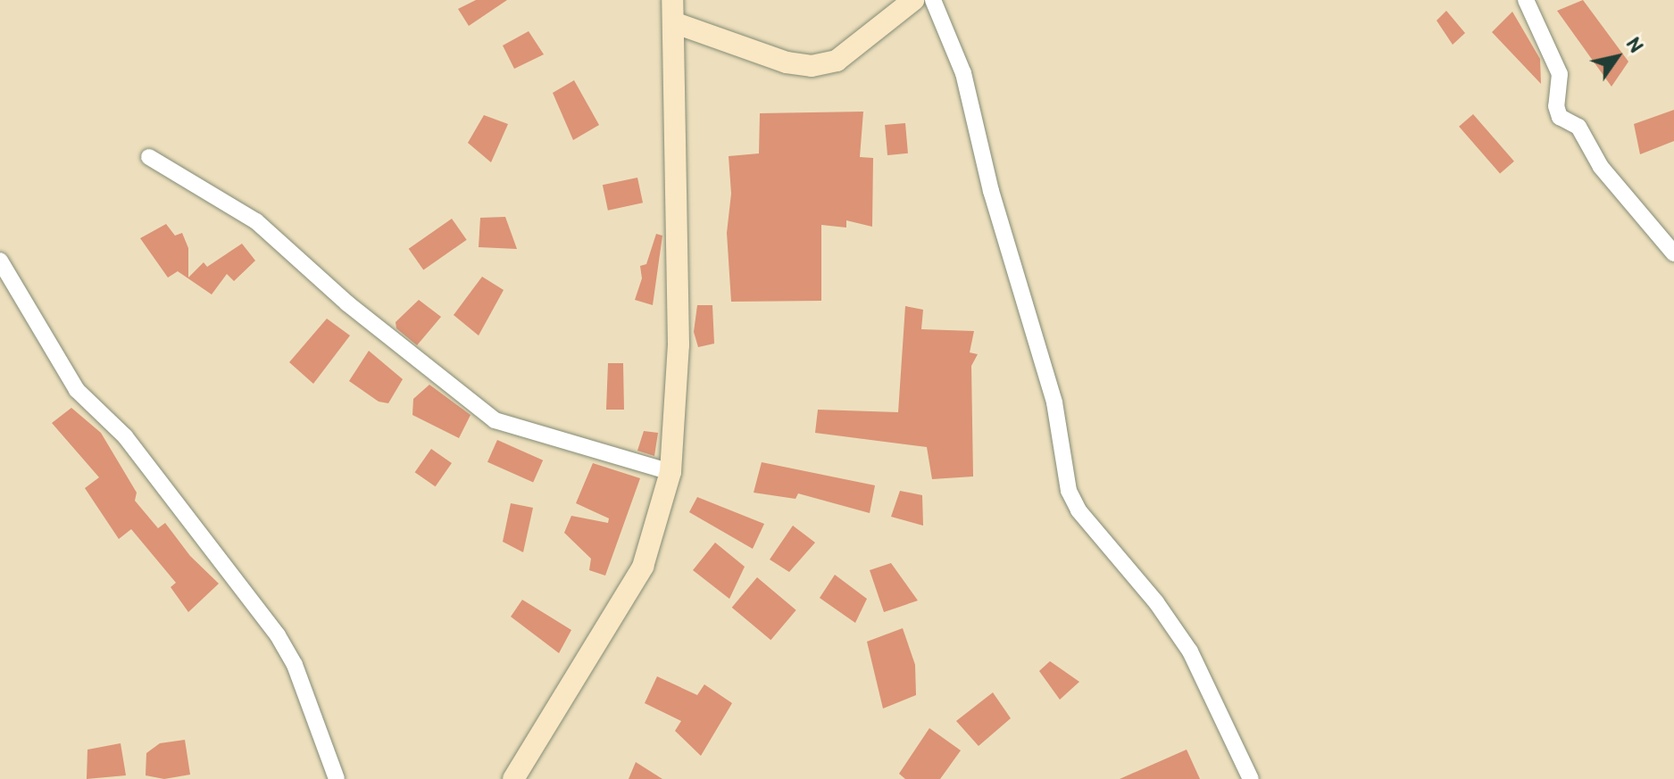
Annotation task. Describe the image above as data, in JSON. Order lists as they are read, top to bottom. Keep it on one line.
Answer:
{"north":"top right"}
